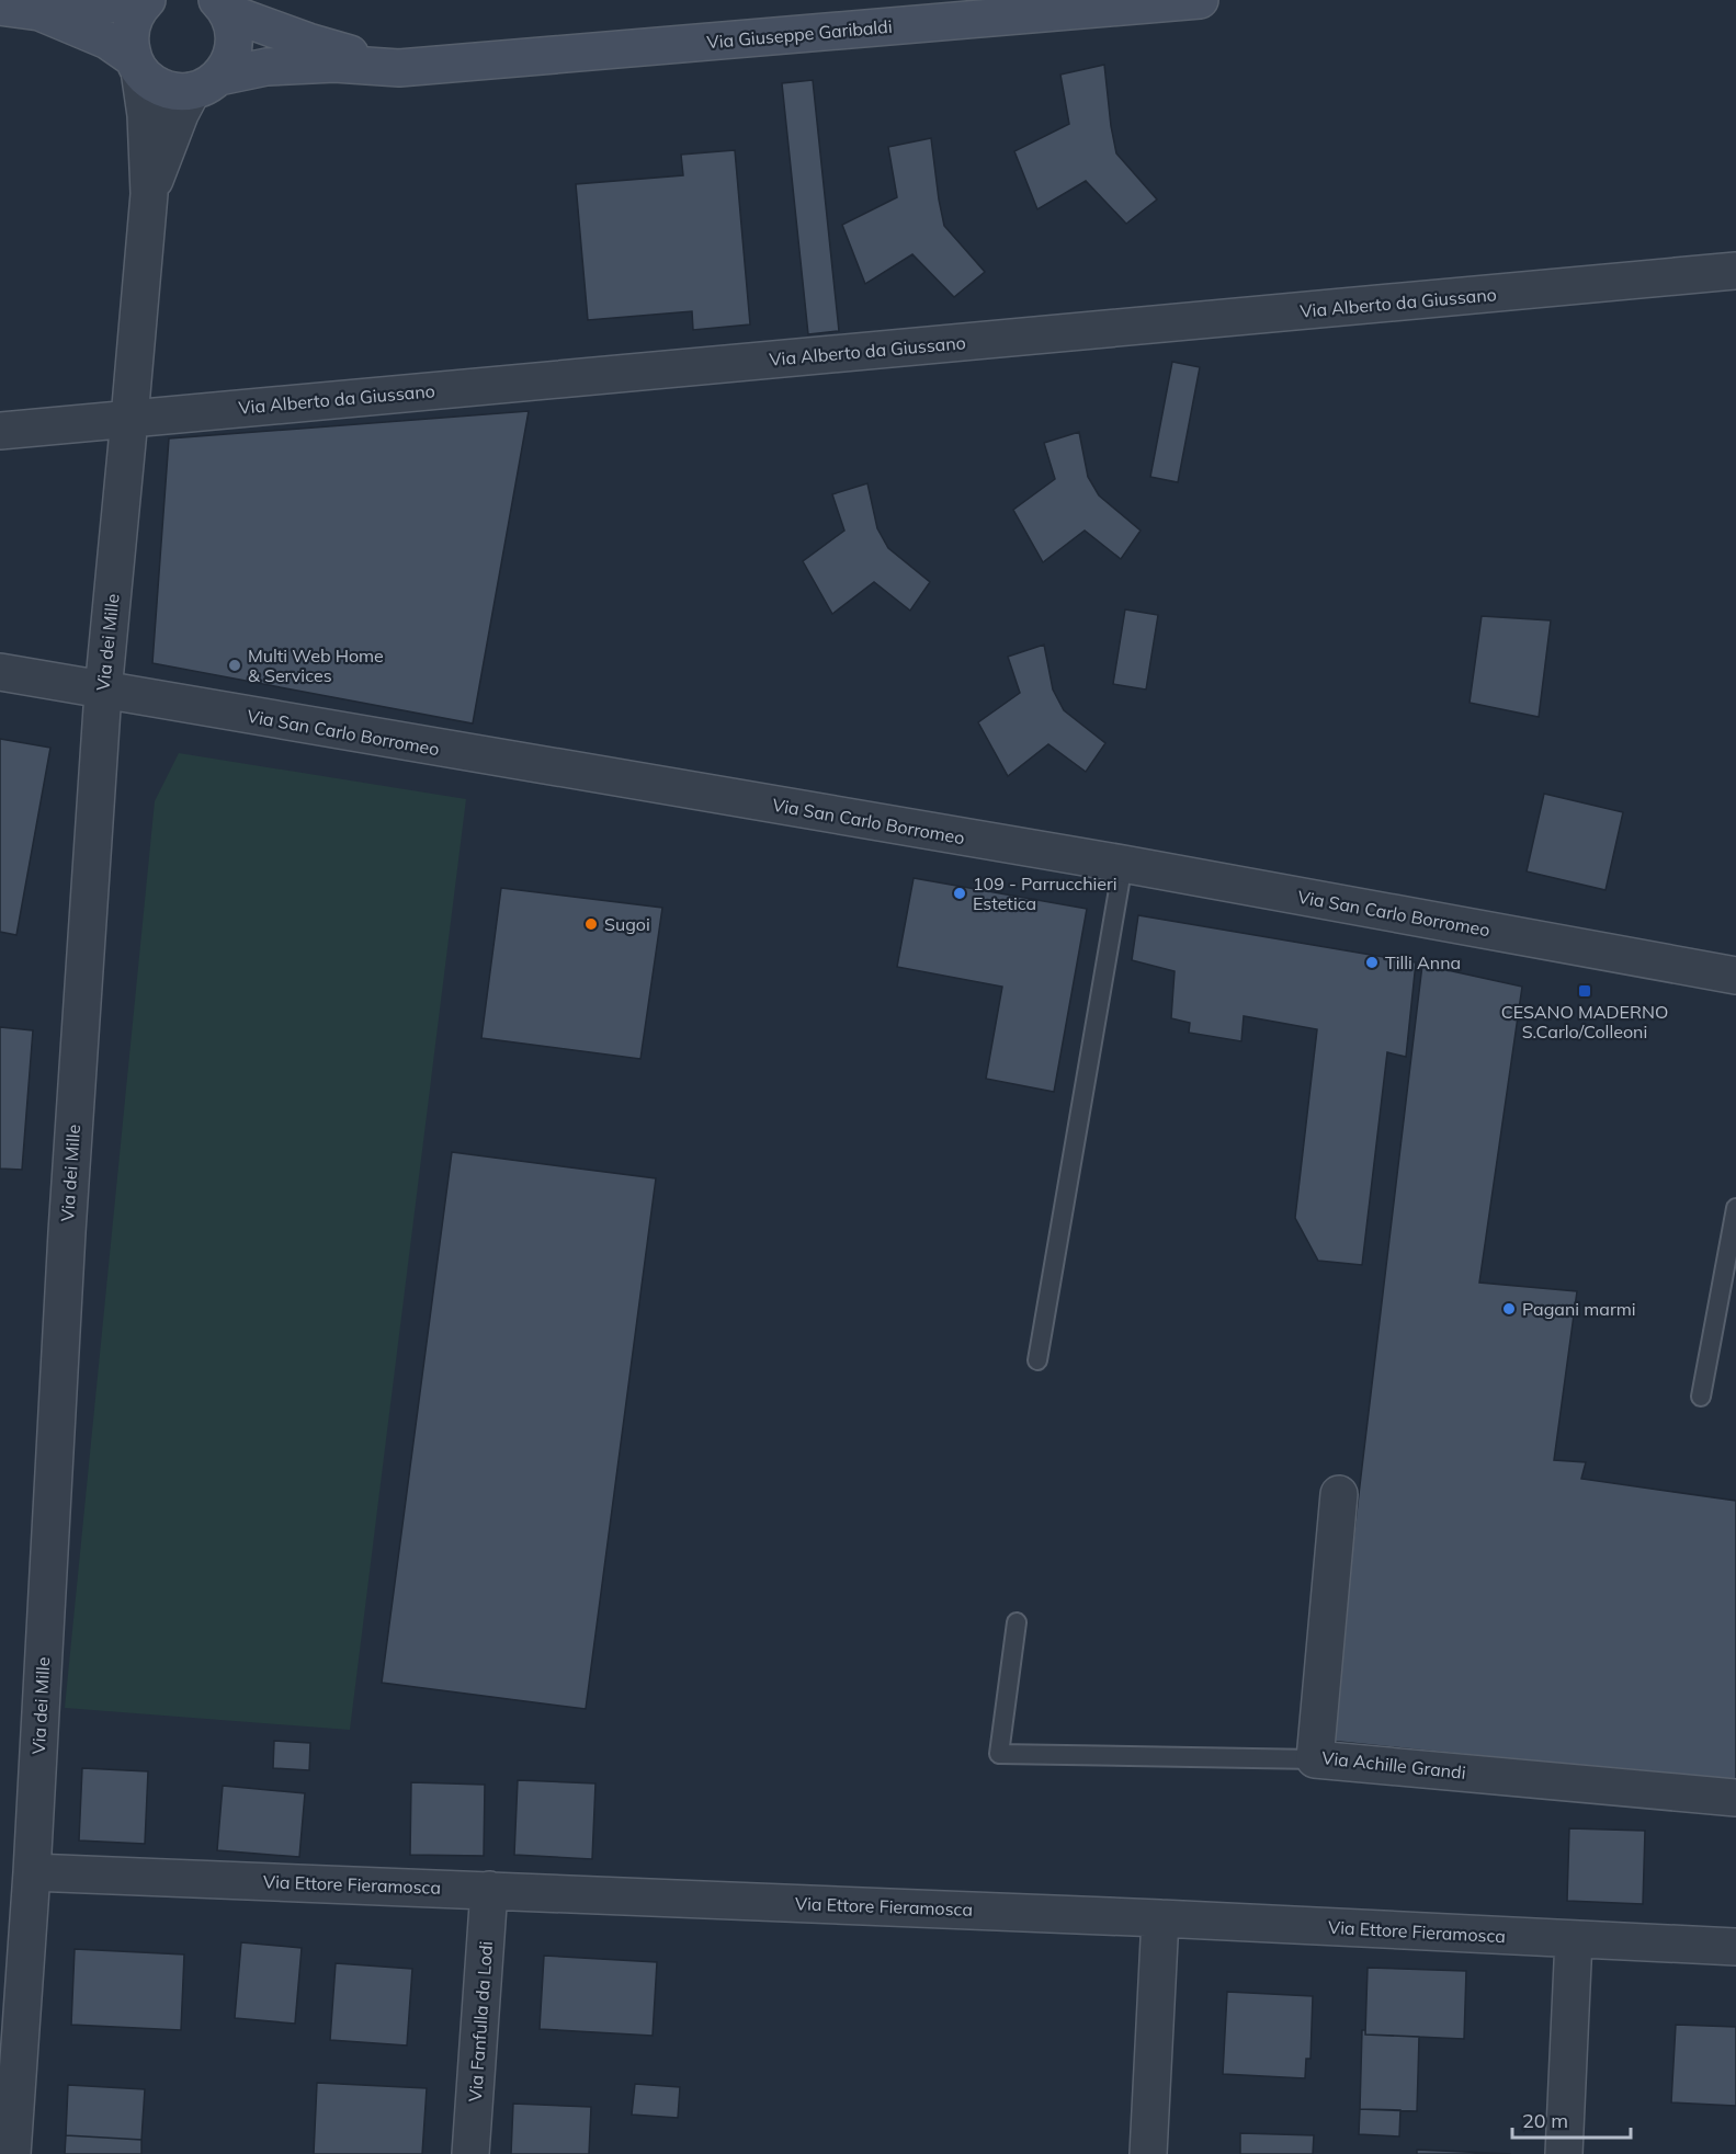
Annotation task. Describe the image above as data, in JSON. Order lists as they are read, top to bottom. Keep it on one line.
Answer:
{"streets":{"street":["Via Giuseppe Garibaldi","Via Alberto da Giussano","Via dei Mille","Via San Carlo Borromeo","Via Achille Grandi","Via Ettore Fieramosca","Via Fanfulla da Lodi"]},"crossings":[["Via Giuseppe Garibaldi","Via dei Mille"],["Via Alberto da Giussano","Via dei Mille"],["Via dei Mille","Via San Carlo Borromeo"],["Via dei Mille","Via Ettore Fieramosca"],["Via Ettore Fieramosca","Via Fanfulla da Lodi"]],"places":{"other":["Multi Web Home & Services","109 - Parrucchieri Estetica","Sugoi","Tilli Anna","Pagani marmi"],"transit":["CESANO MADERNO S.Carlo/Colleoni"]},"scale_bar":"20 m"}
